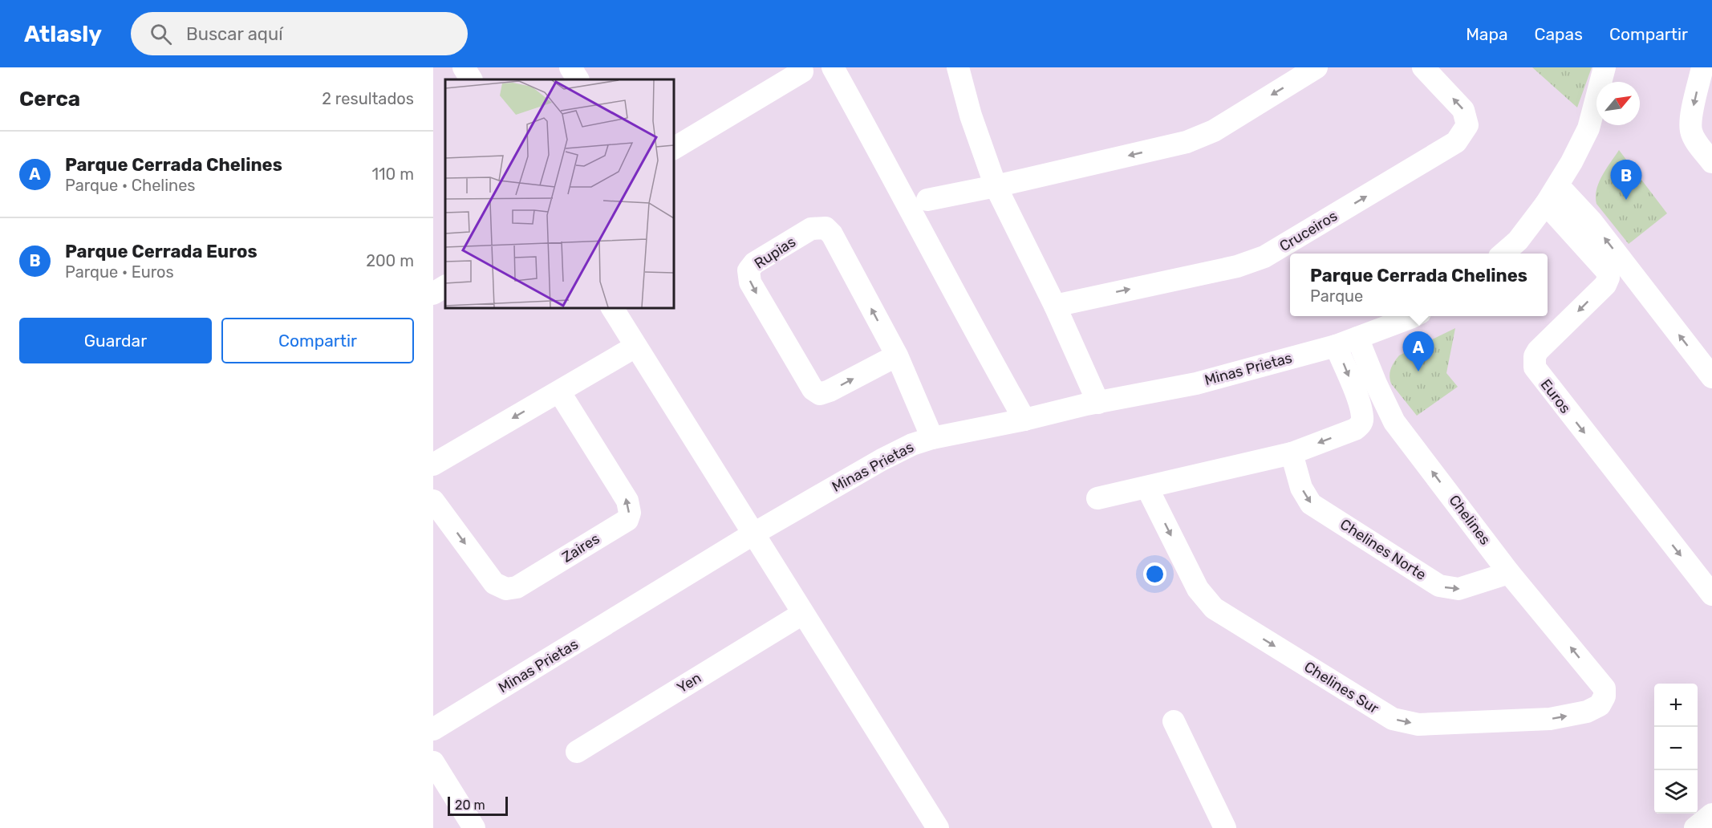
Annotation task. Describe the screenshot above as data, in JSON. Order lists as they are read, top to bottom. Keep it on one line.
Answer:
{"streets":{"street":["Cruceiros","Rupias","Minas Prietas","Euros","Chelines","Zaires","Chelines Norte","Yen","Chelines Sur"]},"crossings":[["Rupias","Minas Prietas"],["Minas Prietas","Chelines"],["Chelines","Chelines Norte"],["Chelines","Chelines Sur"]],"one_way":["Chelines","Chelines Norte","Chelines Sur"],"scale_bar":"20 m","north":"top right","page":{"header":"Atlasly","search":"Buscar aquí","nav":["Mapa","Capas","Compartir"],"heading":["Cerca","2 resultados"],"list":[{"mark":"A","name":"Parque Cerrada Chelines","note":"Parque · Chelines","value":"110 m"},{"mark":"B","name":"Parque Cerrada Euros","note":"Parque · Euros","value":"200 m"}],"pins":["B","A"],"popup":["Parque Cerrada Chelines","Parque"],"buttons":["Guardar","Compartir"],"map_buttons":["+","−"],"scale":"20 m"}}
